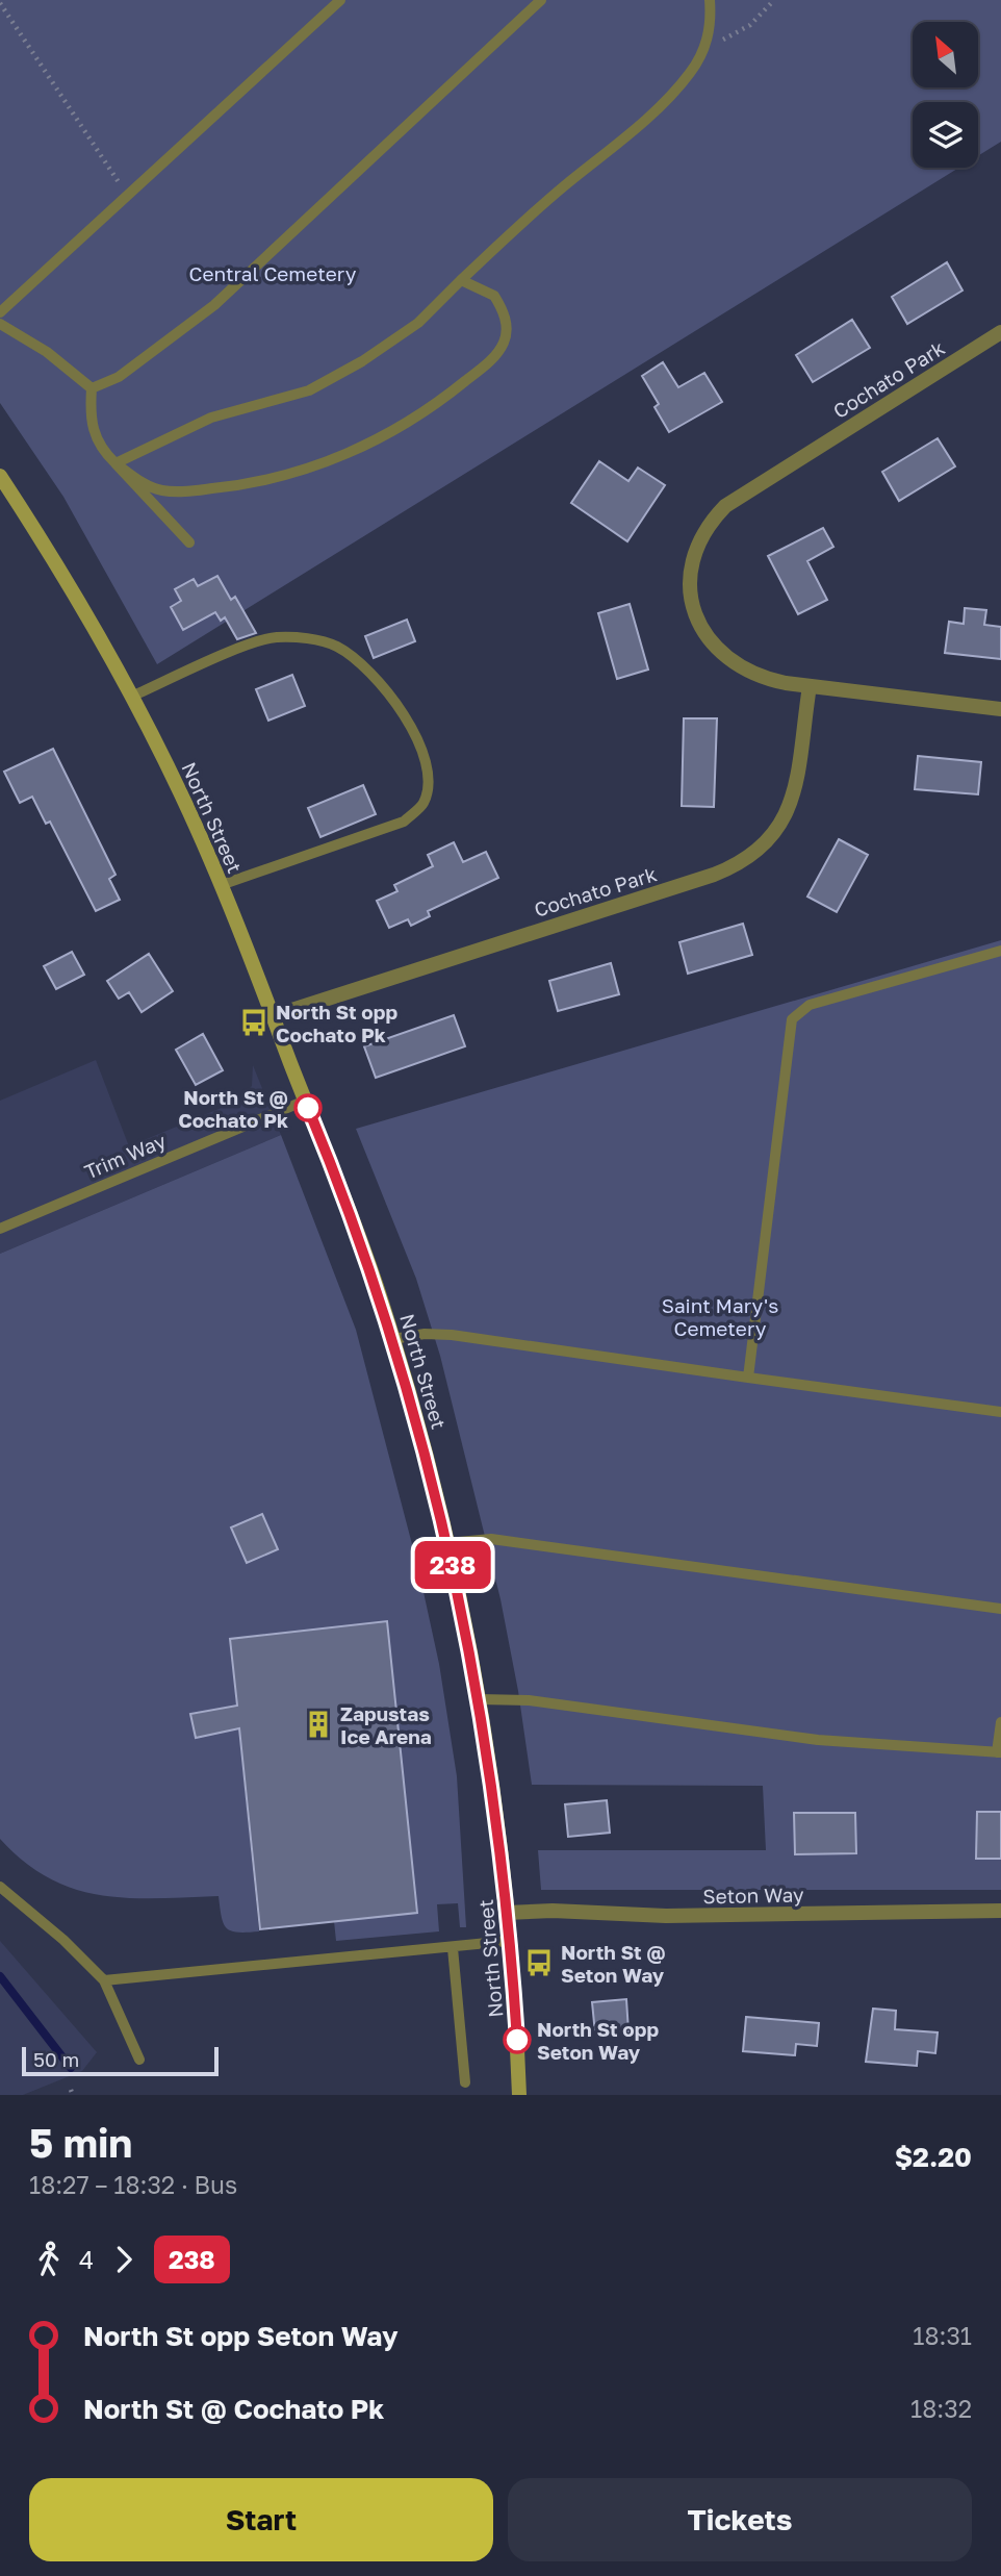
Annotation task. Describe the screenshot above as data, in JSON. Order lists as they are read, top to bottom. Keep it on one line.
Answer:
{"streets":{"main road":["North Street"],"street":["Cochato Park","Seton Way"],"lane":["Trim Way"]},"crossings":[["Cochato Park","North Street"],["North Street","Trim Way"],["North Street","Seton Way"]],"parks":["Central Cemetery","Saint Mary's Cemetery"],"places":{"bus stop":["North St opp Cochato Pk","North St @ Seton Way"],"other":["North St @ Cochato Pk","North St opp Seton Way"],"building":["Zapustas Ice Arena"]},"lines":["bus line 238"],"scale_bar":"50 m","north":"top left","page":{"on_map":"238","scale":"50 m","heading":["5 min","18:27 – 18:32 · Bus","$2.20"],"legs":["4","238"],"list":[{"name":"North St opp Seton Way","value":"18:31"},{"name":"North St @ Cochato Pk","value":"18:32"}],"buttons":["Start","Tickets"]}}
